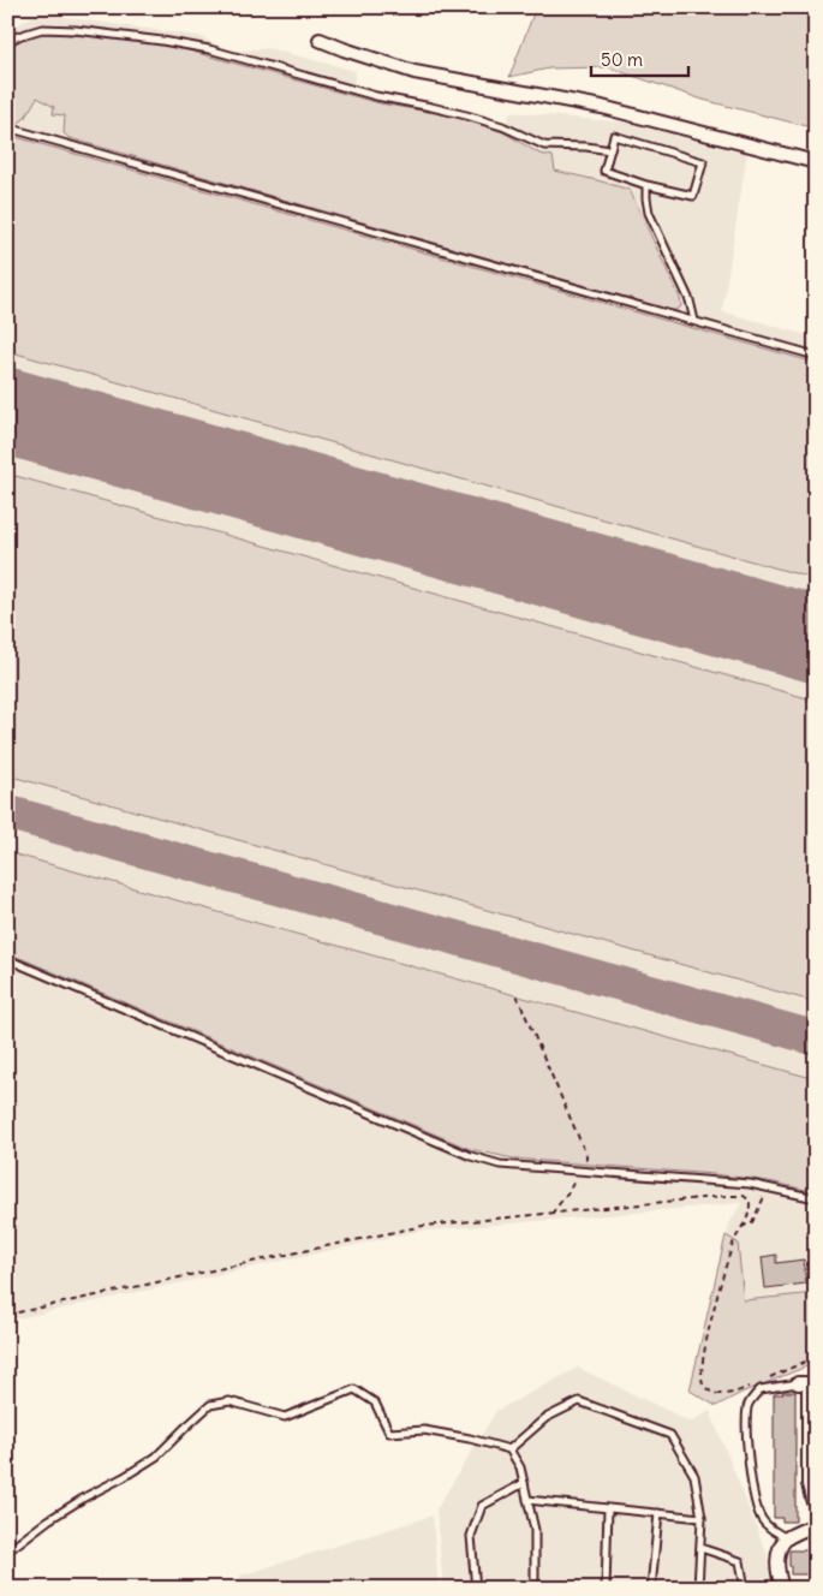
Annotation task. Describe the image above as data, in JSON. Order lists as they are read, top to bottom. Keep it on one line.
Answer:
{"scale_bar":"50 m"}
